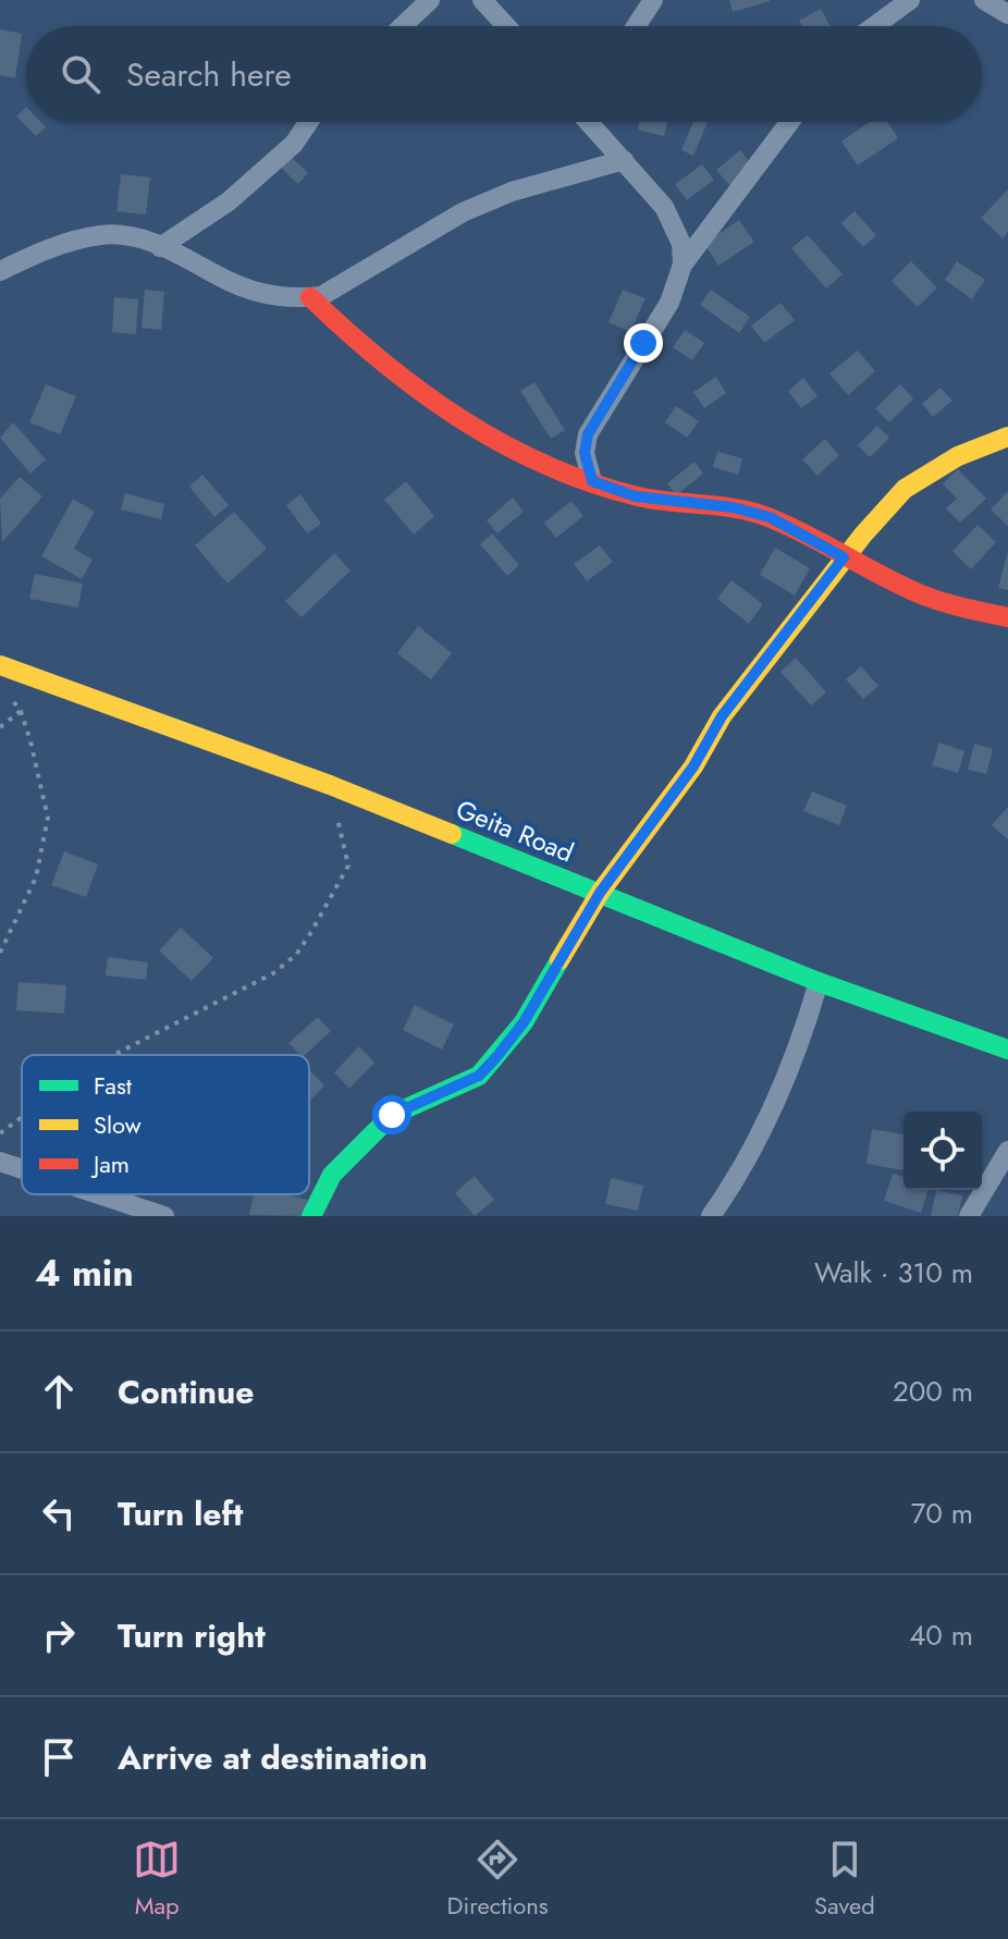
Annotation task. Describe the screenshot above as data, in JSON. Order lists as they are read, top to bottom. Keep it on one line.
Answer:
{"streets":{"main road":["Geita Road"]},"legend":["Fast","Slow","Jam"],"page":{"search":"Search here","heading":["4 min","Walk · 310 m"],"list":[["Continue","200 m"],["Turn left","70 m"],["Turn right","40 m"],"Arrive at destination"],"nav":["Map","Directions","Saved"]}}
